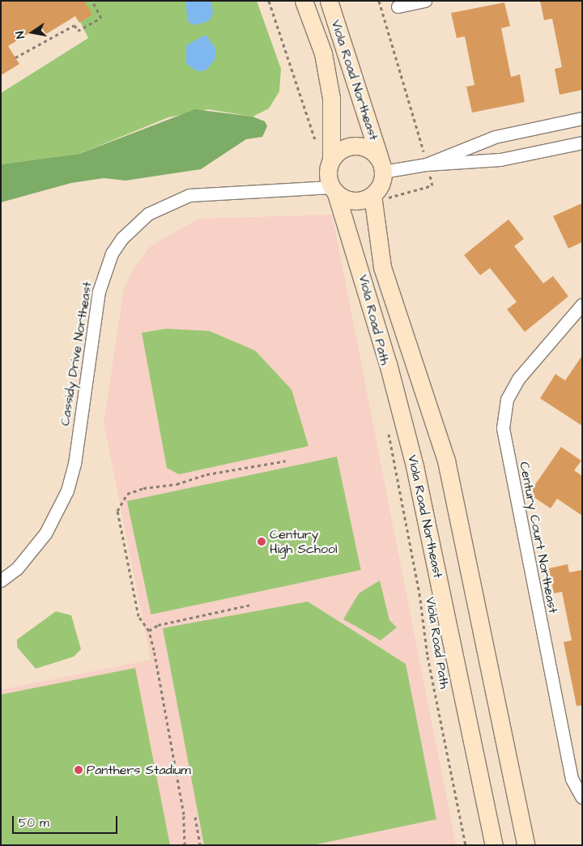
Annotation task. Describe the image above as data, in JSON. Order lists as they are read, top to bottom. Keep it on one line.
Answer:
{"streets":{"main road":["Viola Road Northeast"],"street":["Cassidy Drive Northeast","Century Court Northeast"],"path":["Viola Road Path"]},"crossings":[["Viola Road Northeast","Cassidy Drive Northeast"]],"places":["Century High School","Panthers Stadium"],"scale_bar":"50 m","north":"left"}
